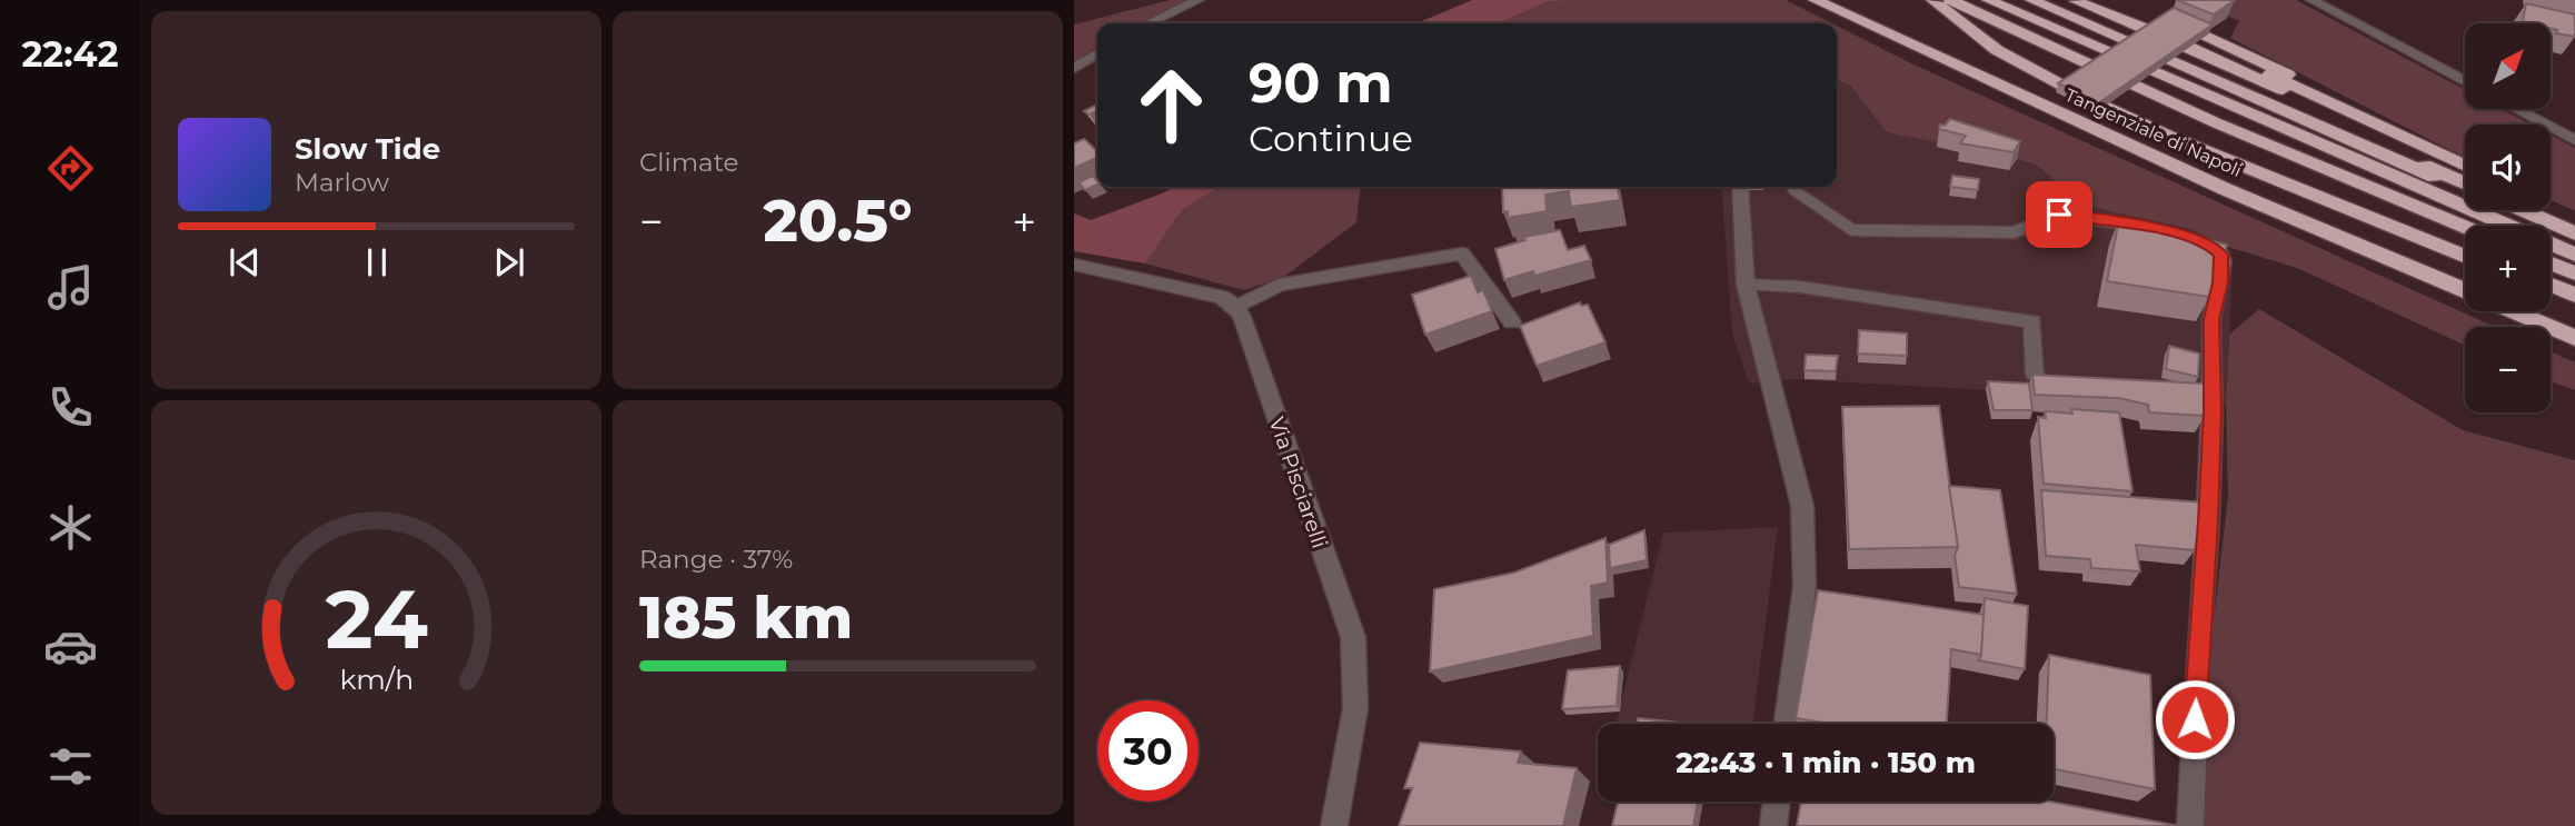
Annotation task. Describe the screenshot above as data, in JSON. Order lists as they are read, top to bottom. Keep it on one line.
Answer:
{"streets":{"highway":["Tangenziale di Napoli"],"street":["Via Pisciarelli"]},"north":"top right","page":{"tabs":"22:42","tile":["Climate",["Range · 37%","185 km"]],"map_buttons":["+","−"],"turn":["90 m","Continue"],"song":["Slow Tide","Marlow"],"heat":["−","20.5°","+"],"limit":"30","trip":"22:43 · 1 min · 150 m","gauge":["24","km/h"]}}
